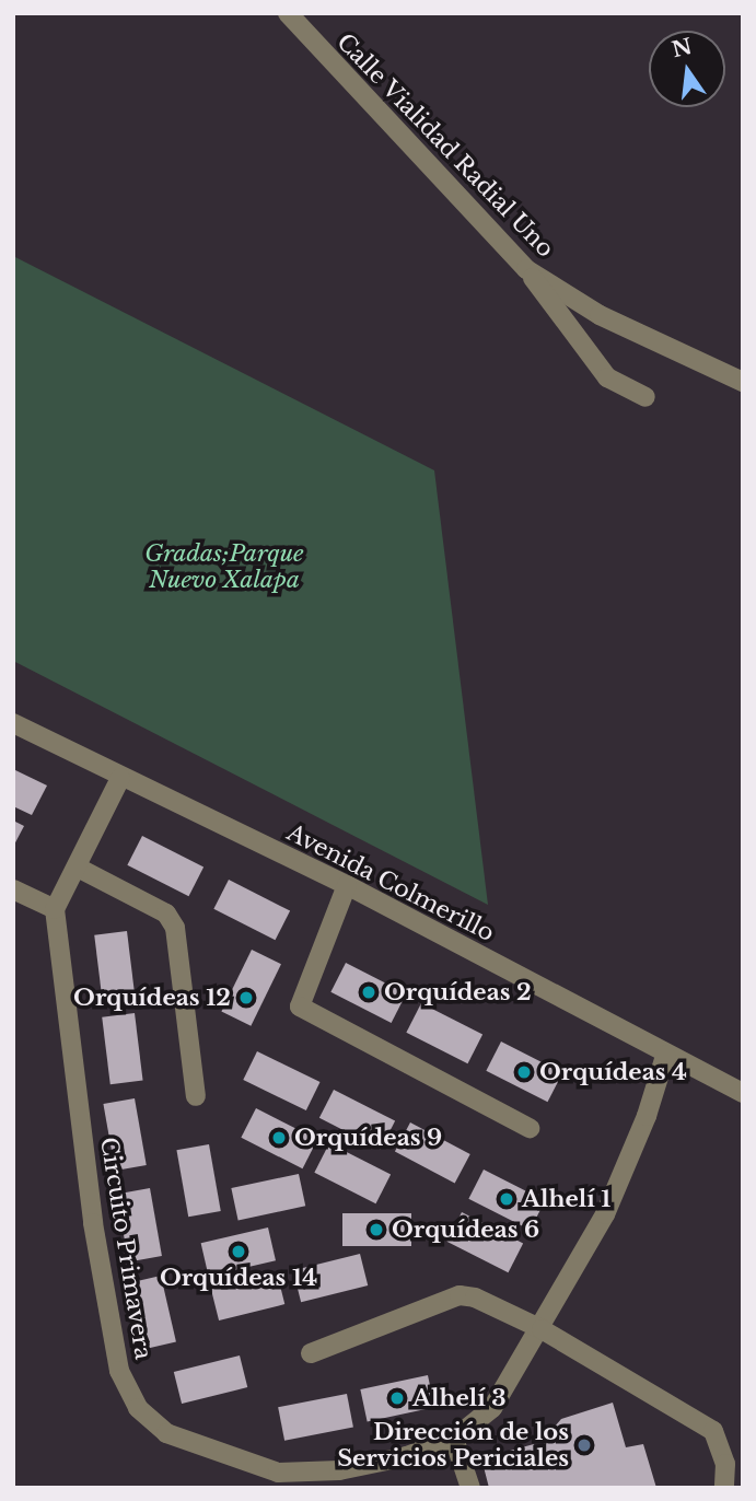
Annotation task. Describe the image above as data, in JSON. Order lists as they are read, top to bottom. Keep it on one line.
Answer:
{"streets":{"street":["Calle Vialidad Radial Uno","Avenida Colmerillo","Circuito Primavera"]},"crossings":[["Avenida Colmerillo","Circuito Primavera"]],"parks":["Gradas;Parque Nuevo Xalapa"],"places":["Orquídeas 2","Orquídeas 12","Orquídeas 4","Orquídeas 9","Alhelí 1","Orquídeas 6","Orquídeas 14","Alhelí 3","Dirección de los Servicios Periciales"],"north":"top"}
